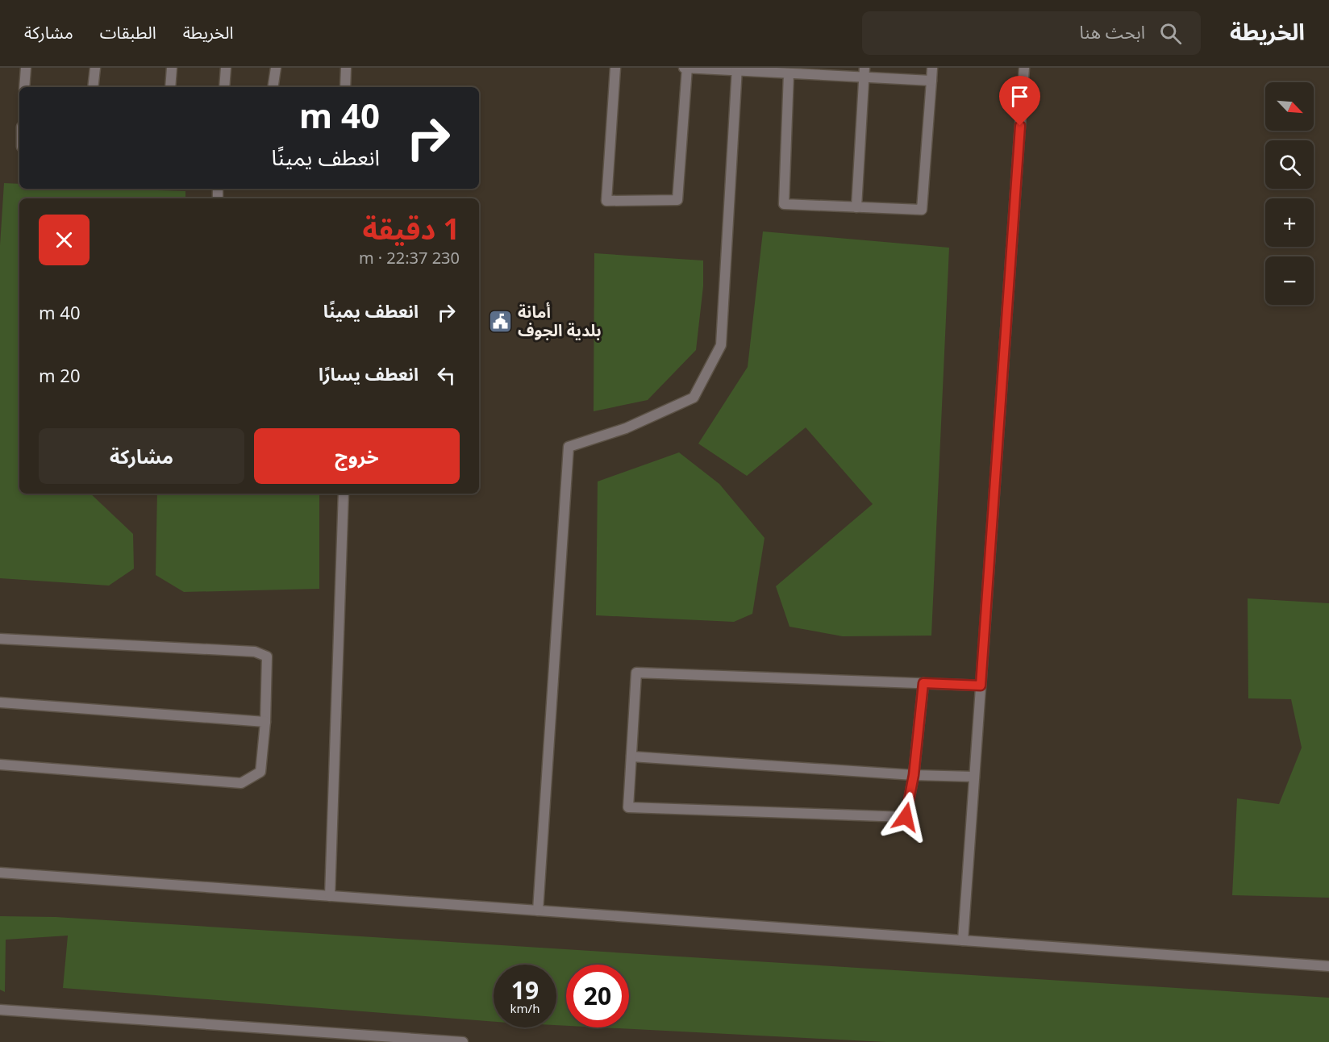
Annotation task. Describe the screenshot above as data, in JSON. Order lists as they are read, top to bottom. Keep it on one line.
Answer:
{"places":{"public building":["أمانة بلدية الجوف"]},"north":"bottom right","page":{"header":"الخريطة","search":"ابحث هنا","nav":["الخريطة","الطبقات","مشاركة"],"map_buttons":["+","−"],"turn":["40 m","انعطف يمينًا"],"heading":["1 دقيقة","230 m · 22:37"],"list":[{"name":"انعطف يمينًا","value":"40 m"},{"name":"انعطف يسارًا","value":"20 m"}],"buttons":["خروج","مشاركة"],"speed":"19 km/h","limit":"20"}}
